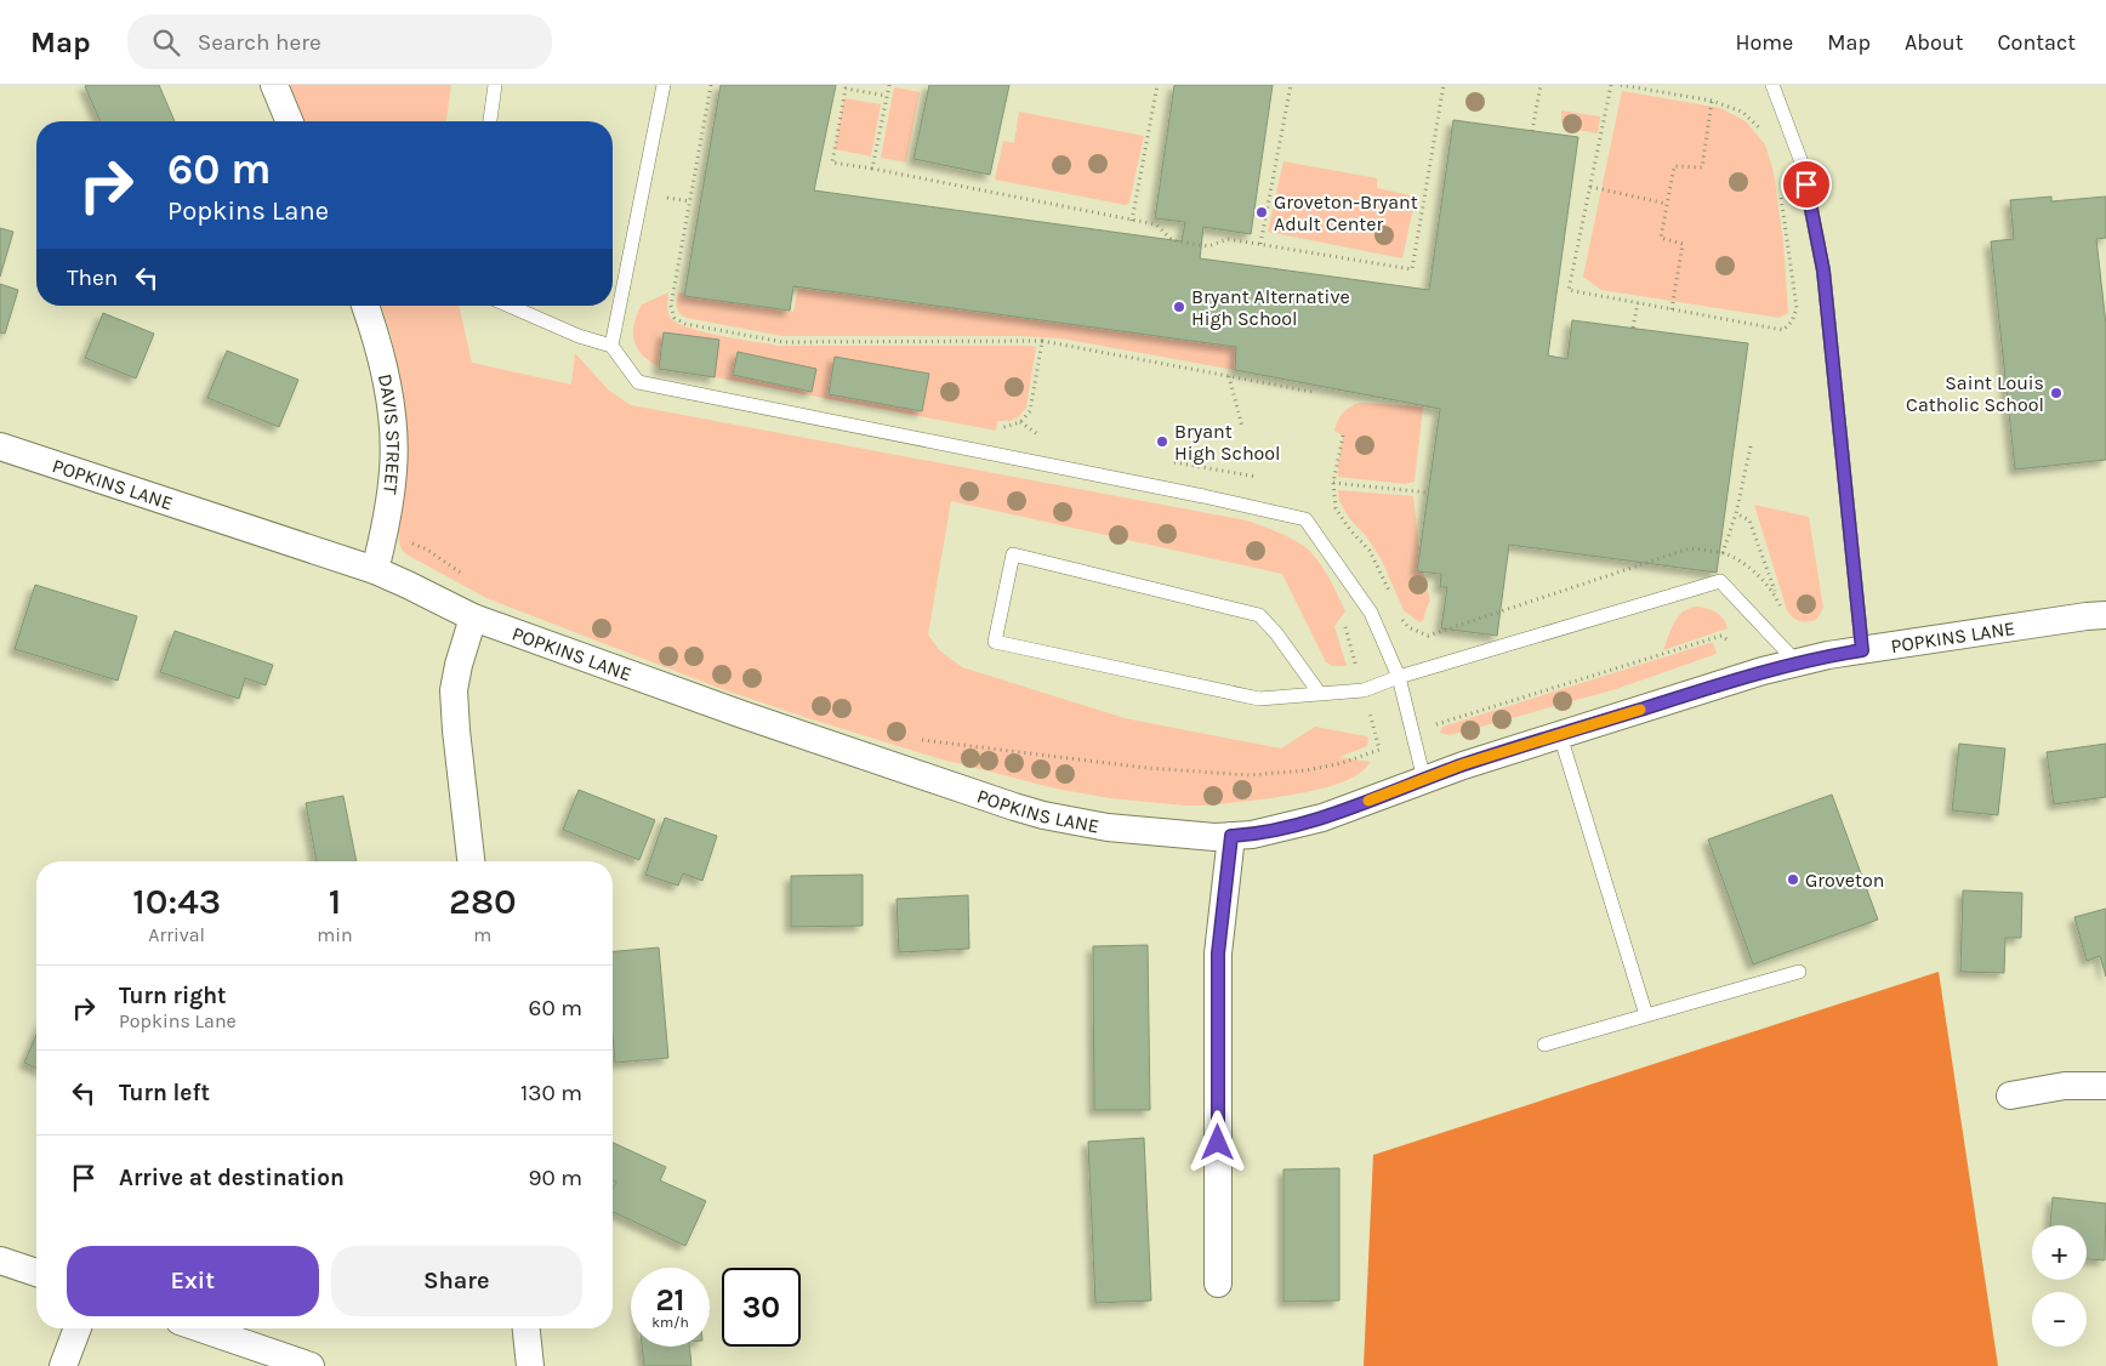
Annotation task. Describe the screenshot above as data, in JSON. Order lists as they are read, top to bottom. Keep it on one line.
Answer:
{"streets":{"street":["DAVIS STREET","POPKINS LANE"]},"crossings":[["DAVIS STREET","POPKINS LANE"]],"places":["Groveton-Bryant Adult Center","Bryant Alternative High School","Saint Louis Catholic School","Bryant High School","Groveton"],"page":{"header":"Map","search":"Search here","nav":["Home","Map","About","Contact"],"turn":["60 m","Popkins Lane"],"then":"Then","eta":["10:43","Arrival","1","min","280","m"],"list":[{"name":"Turn right","note":"Popkins Lane","value":"60 m"},{"name":"Turn left","value":"130 m"},{"name":"Arrive at destination","value":"90 m"}],"map_buttons":["+","−"],"buttons":["Exit","Share"],"speed":"21 km/h","limit":"30"}}
